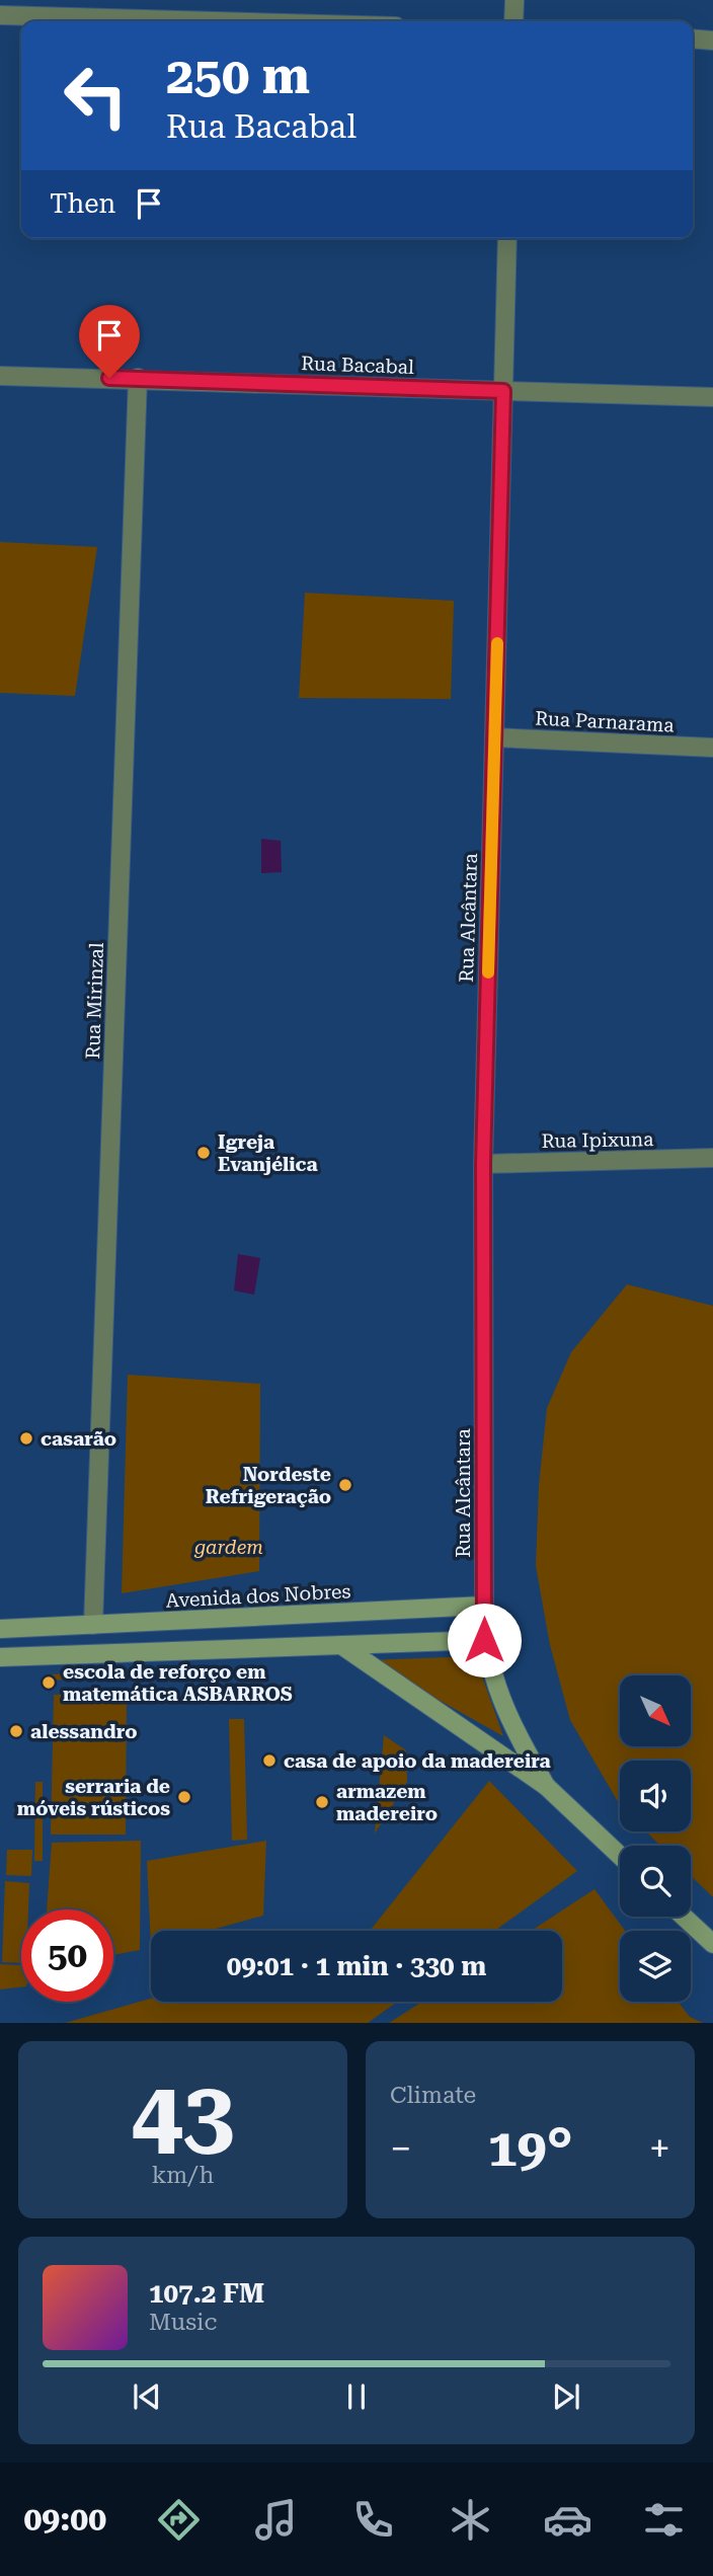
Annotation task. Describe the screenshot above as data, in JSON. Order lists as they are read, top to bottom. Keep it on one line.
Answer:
{"streets":{"main road":["Avenida dos Nobres"],"street":["Rua Bacabal","Rua Parnarama","Rua Alcântara","Rua Mirinzal","Rua Ipixuna"]},"crossings":[["Rua Bacabal","Rua Alcântara"],["Rua Bacabal","Rua Mirinzal"],["Rua Parnarama","Rua Alcântara"],["Rua Alcântara","Rua Ipixuna"],["Rua Alcântara","Avenida dos Nobres"],["Rua Mirinzal","Avenida dos Nobres"]],"parks":["gardem"],"places":["Igreja Evanjélica","casarão","Nordeste Refrigeração","escola de reforço em matemática ASBARROS","alessandro","casa de apoio da madereira","serraria de móveis rústicos","armazem madereiro"],"north":"bottom right","page":{"turn":["250 m","Rua Bacabal"],"then":"Then","limit":"50","trip":"09:01 · 1 min · 330 m","tile":[["43","km/h"],"Climate"],"heat":["−","19°","+"],"song":["107.2 FM","Music"],"tabs":"09:00"}}
